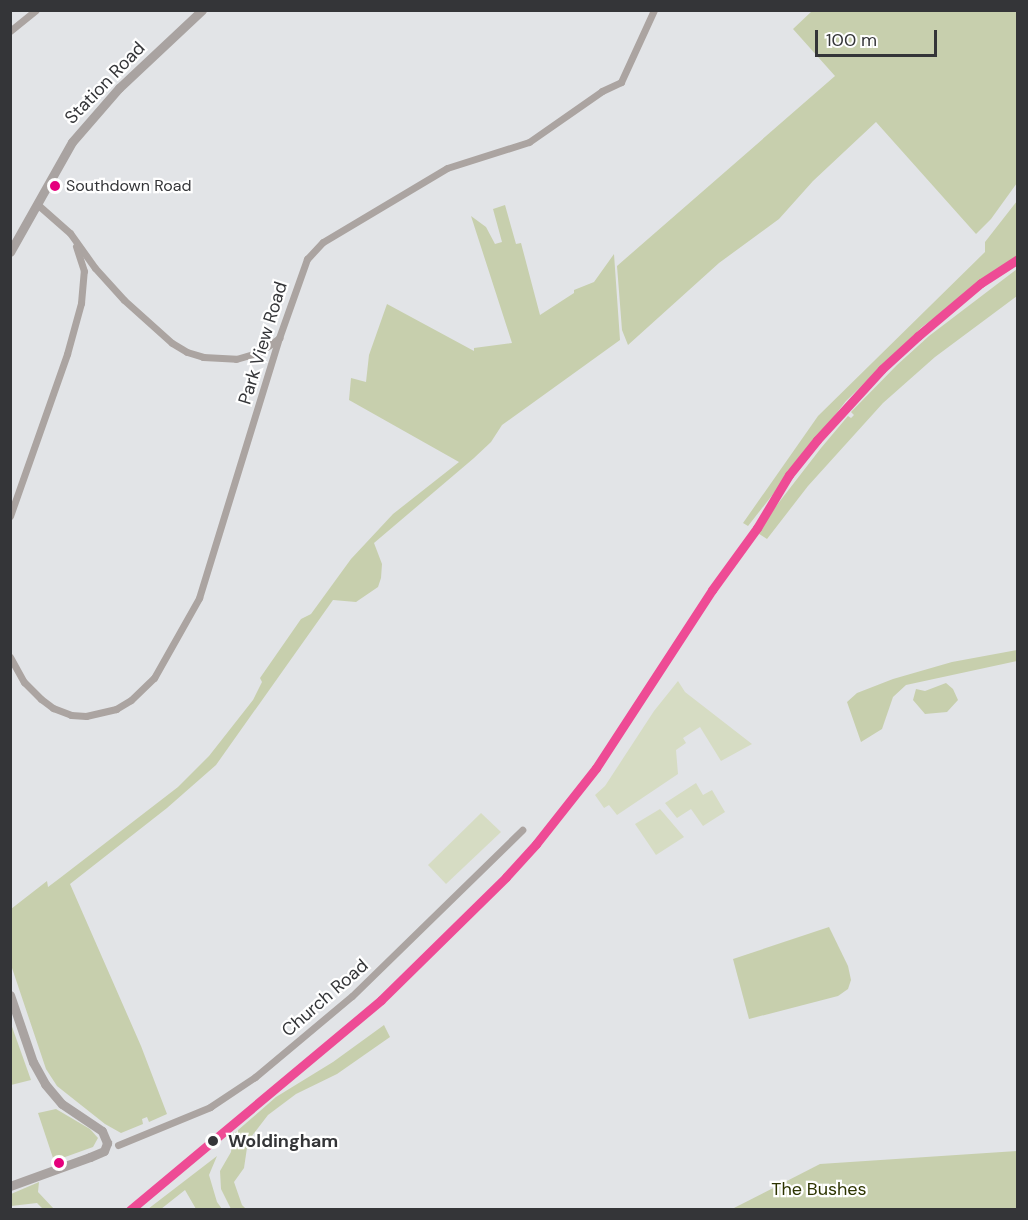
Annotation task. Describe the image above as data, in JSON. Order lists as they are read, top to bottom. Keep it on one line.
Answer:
{"streets":{"street":["Station Road","Park View Road","Church Road"]},"parks":["The Bushes"],"places":["Southdown Road","Woldingham"],"scale_bar":"100 m"}
